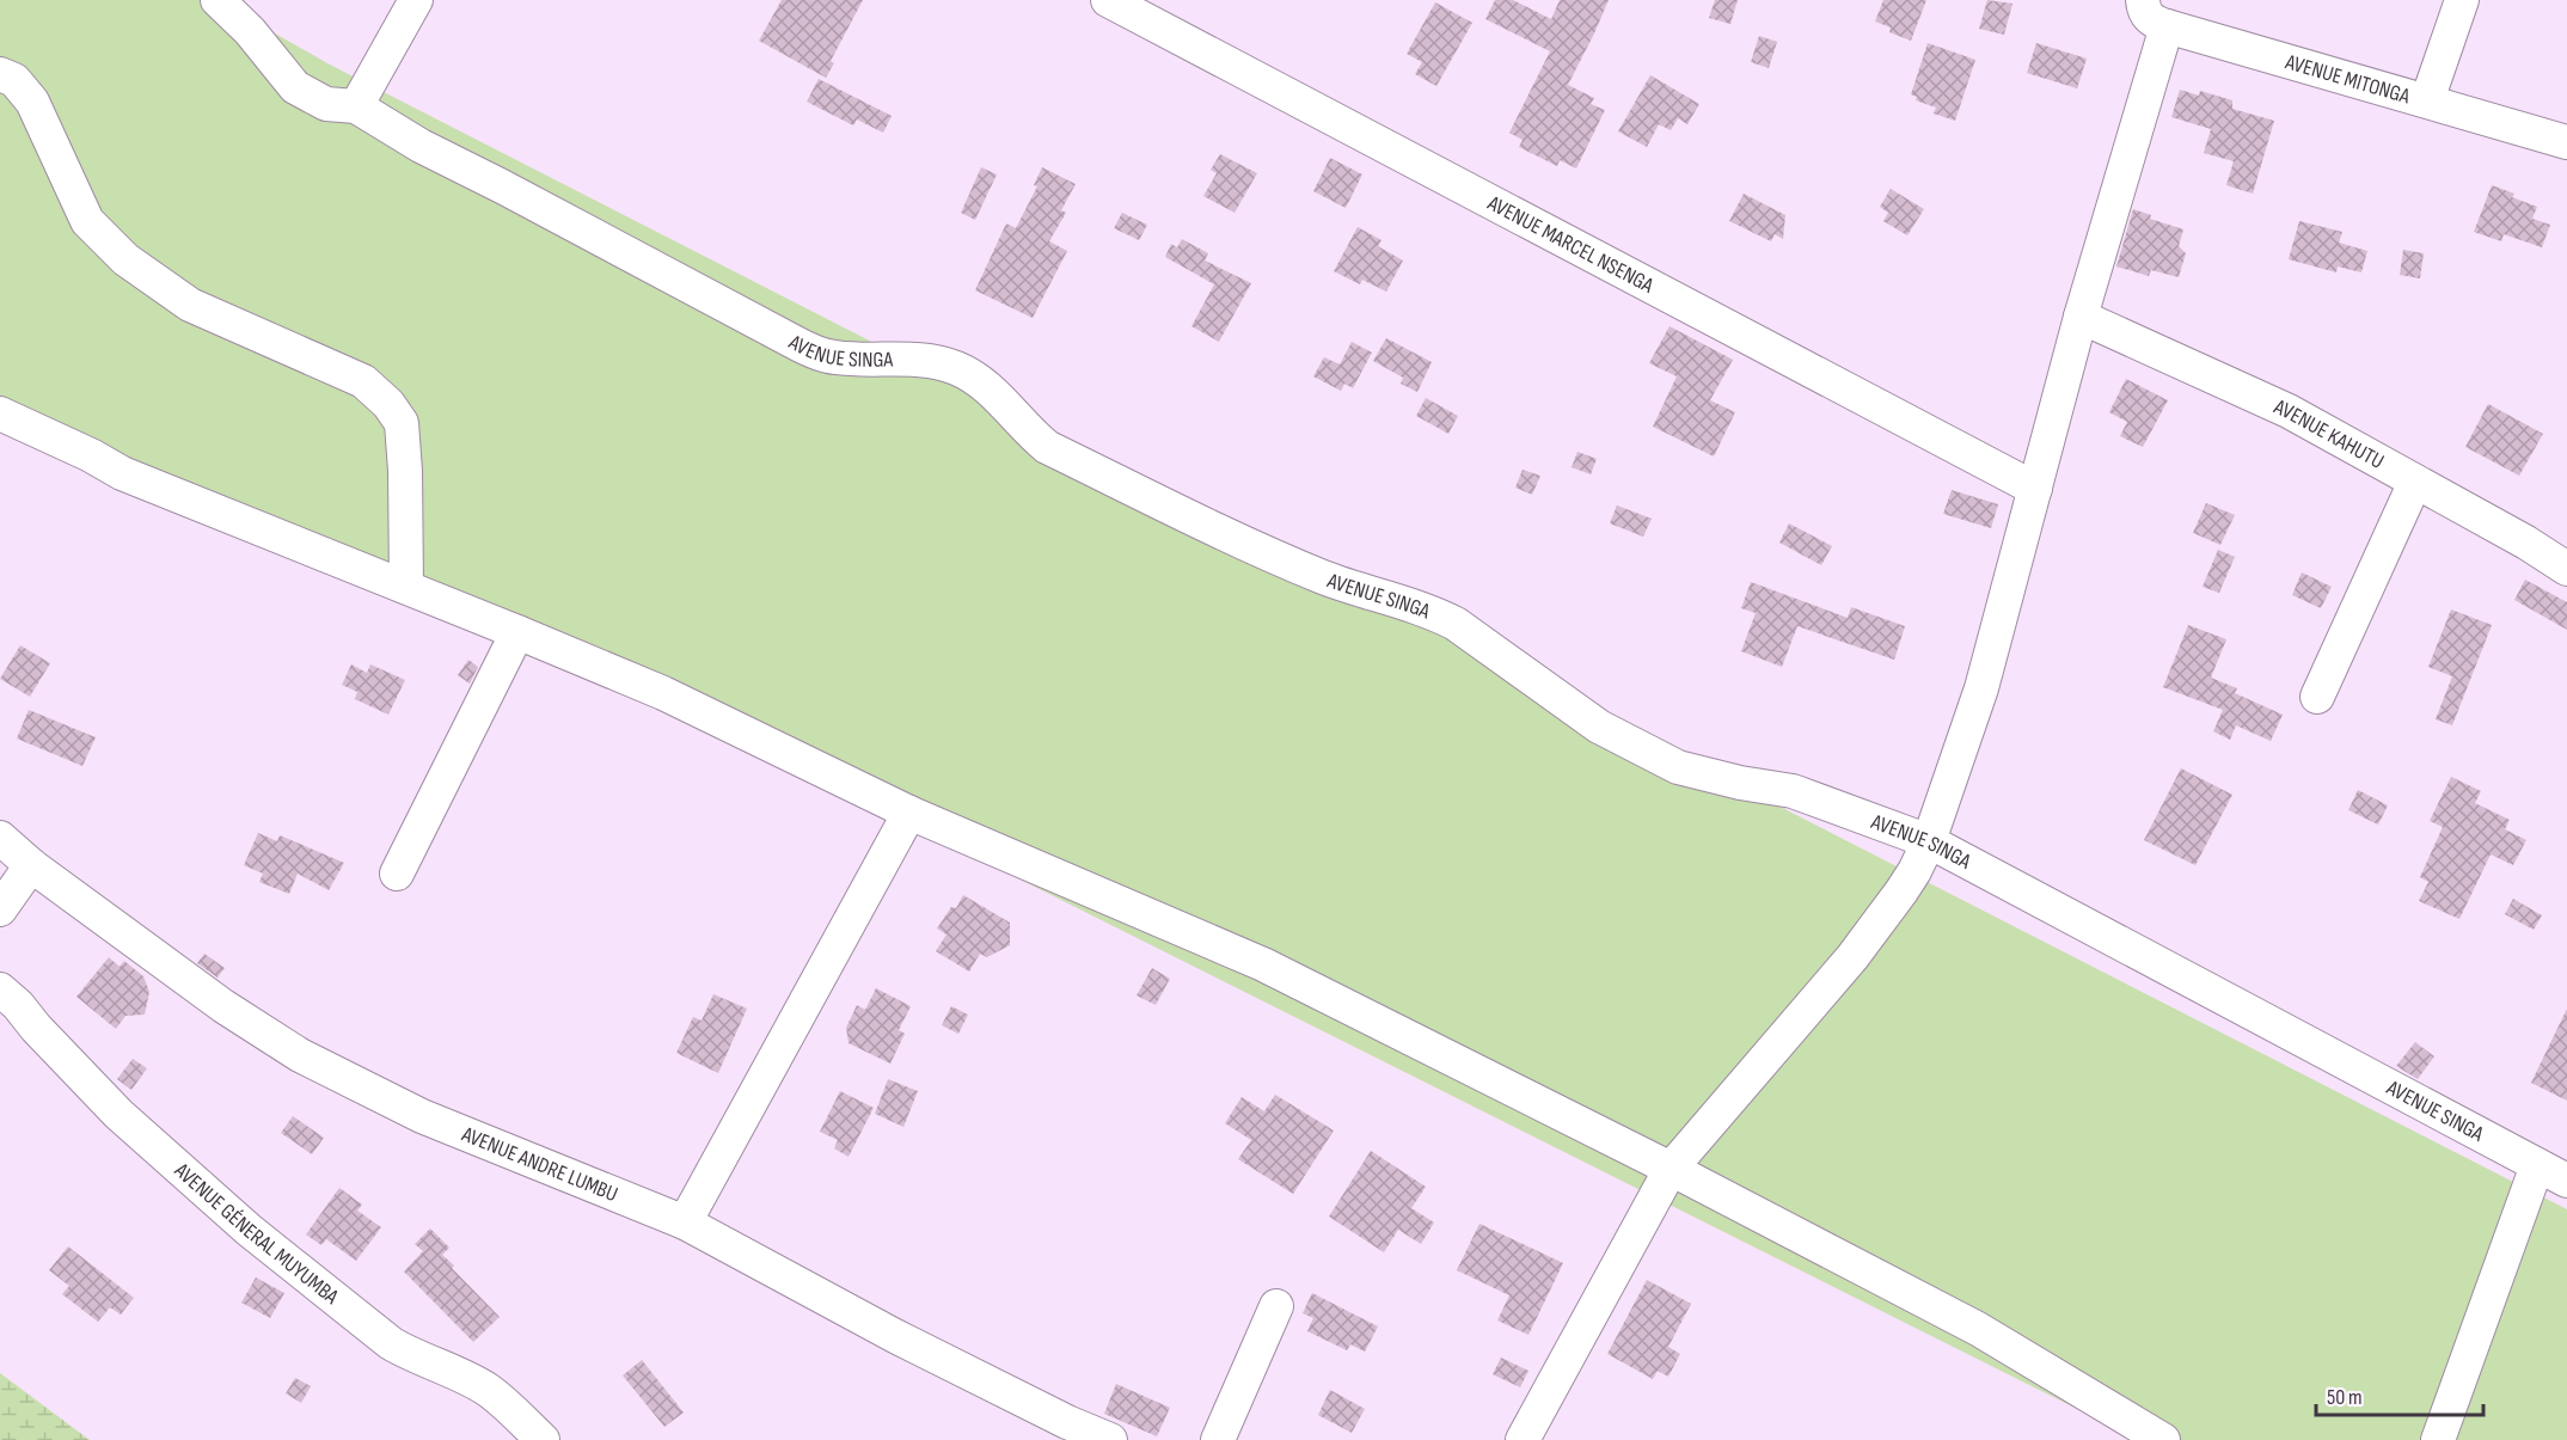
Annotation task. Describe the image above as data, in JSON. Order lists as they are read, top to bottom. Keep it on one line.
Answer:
{"streets":{"street":["AVENUE MITONGA","AVENUE MARCEL NSENGA","AVENUE SINGA","AVENUE KAHUTU","AVENUE ANDRE LUMBU","AVENUE GÉNERAL MUYUMBA"]},"scale_bar":"50 m"}
